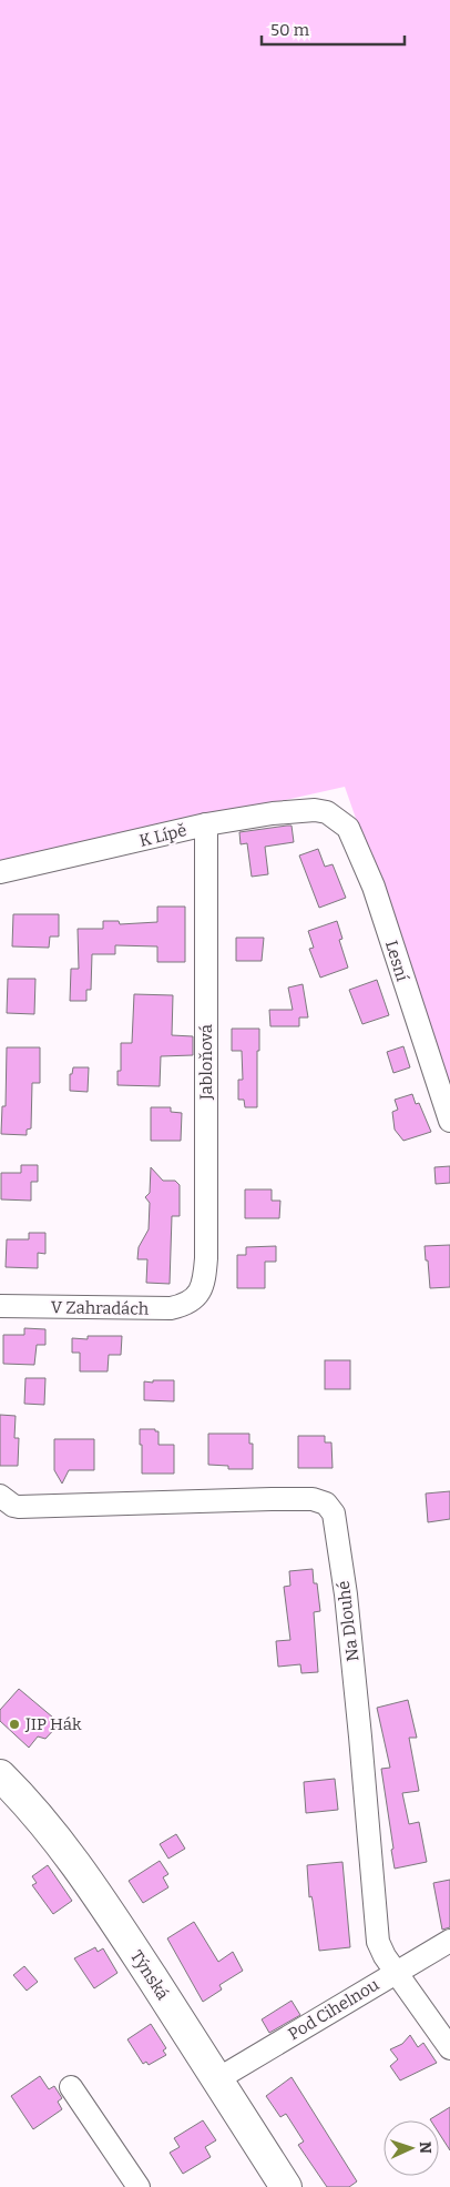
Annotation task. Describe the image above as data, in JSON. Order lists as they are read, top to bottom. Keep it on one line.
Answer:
{"streets":{"main road":["Týnská"],"street":["K Lípě","Lesní","Jabloňová","V Zahradách","Na Dlouhé","Pod Cihelnou"]},"crossings":[["K Lípě","Lesní"],["K Lípě","Jabloňová"],["Jabloňová","V Zahradách"],["Na Dlouhé","Pod Cihelnou"],["Týnská","Pod Cihelnou"]],"places":["JIP Hák"],"scale_bar":"50 m","north":"right"}
